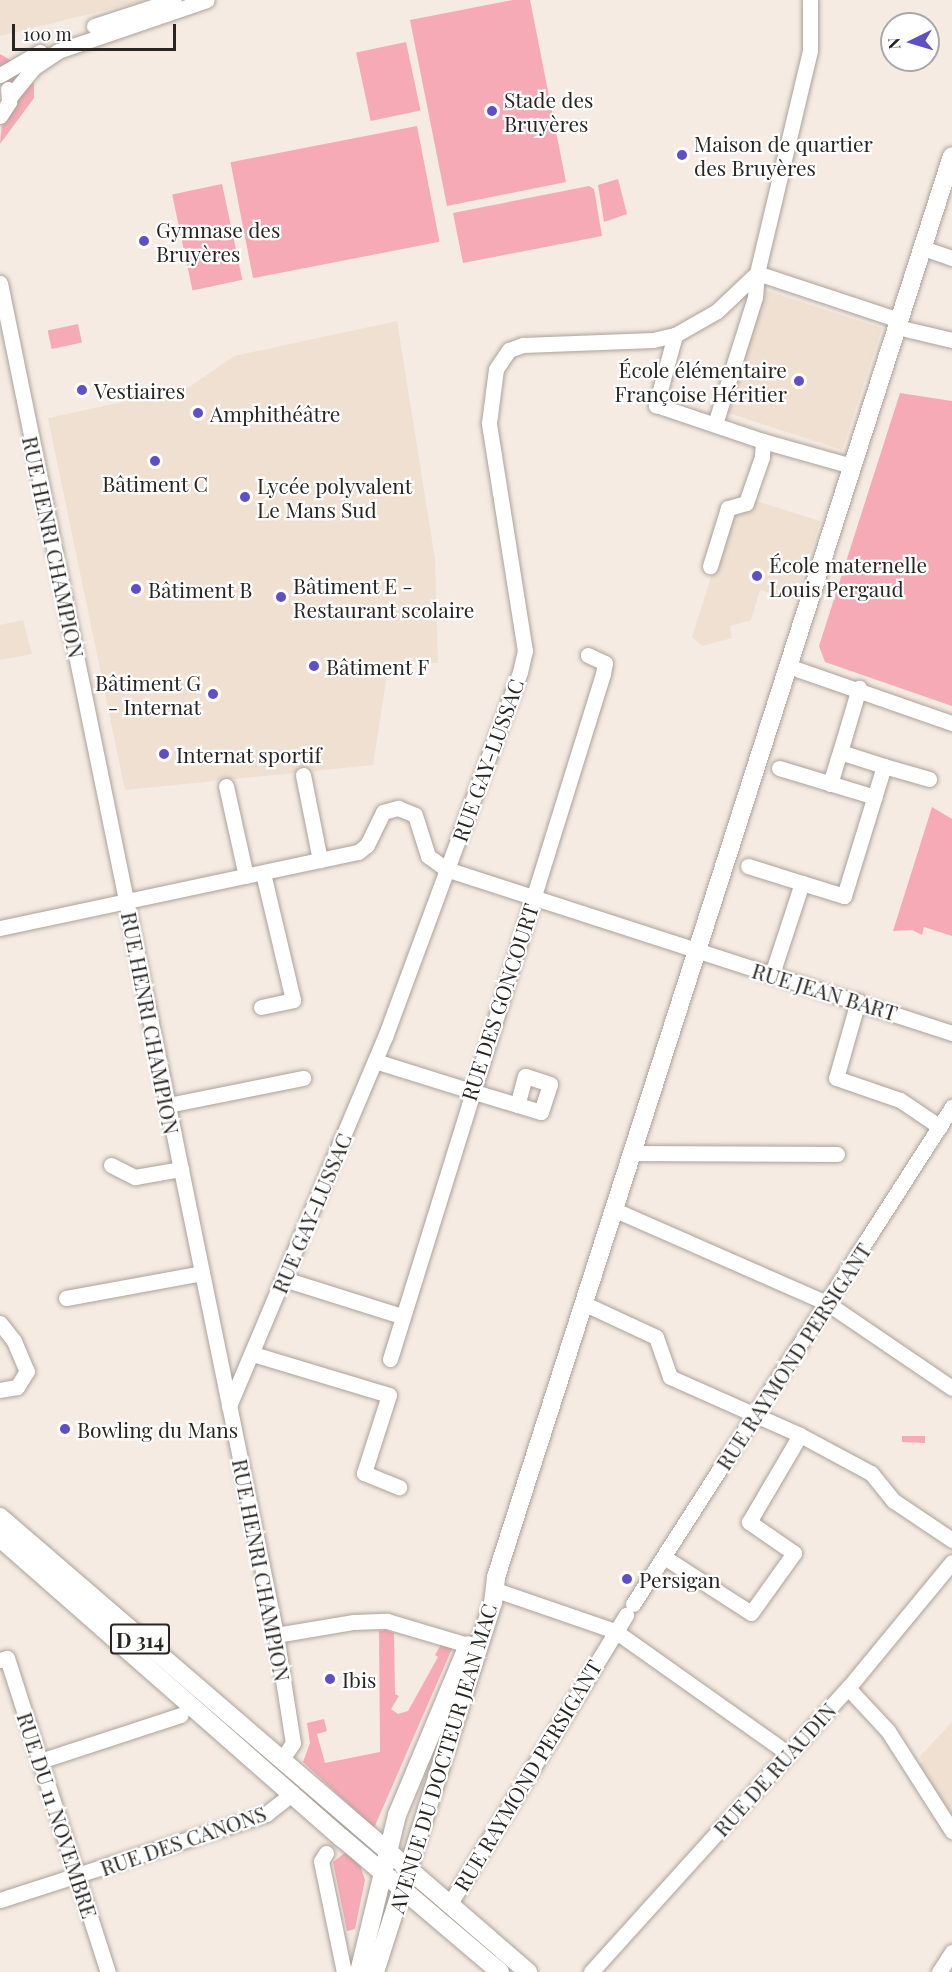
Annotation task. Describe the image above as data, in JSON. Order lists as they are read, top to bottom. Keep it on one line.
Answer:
{"streets":{"main road":["D 314","AVENUE DU DOCTEUR JEAN MAC"],"street":["RUE HENRI CHAMPION","RUE GAY-LUSSAC","RUE JEAN BART","RUE DES GONCOURT","RUE RAYMOND PERSIGANT","RUE DE RUAUDIN","RUE DU 11 NOVEMBRE","RUE DES CANONS"]},"crossings":[["RUE HENRI CHAMPION","RUE GAY-LUSSAC"],["RUE HENRI CHAMPION","D 314"],["RUE GAY-LUSSAC","RUE JEAN BART"],["RUE JEAN BART","RUE DES GONCOURT"],["RUE RAYMOND PERSIGANT","D 314"],["D 314","AVENUE DU DOCTEUR JEAN MAC"],["D 314","RUE DES CANONS"],["RUE DU 11 NOVEMBRE","RUE DES CANONS"]],"places":["Stade des Bruyères","Maison de quartier des Bruyères","Gymnase des Bruyères","École élémentaire Françoise Héritier","Vestiaires","Amphithéâtre","Bâtiment C","Lycée polyvalent Le Mans Sud","École maternelle Louis Pergaud","Bâtiment B","Bâtiment E - Restaurant scolaire","Bâtiment F","Bâtiment G - Internat","Internat sportif","Bowling du Mans","Persigan","Ibis"],"scale_bar":"100 m","north":"left"}
